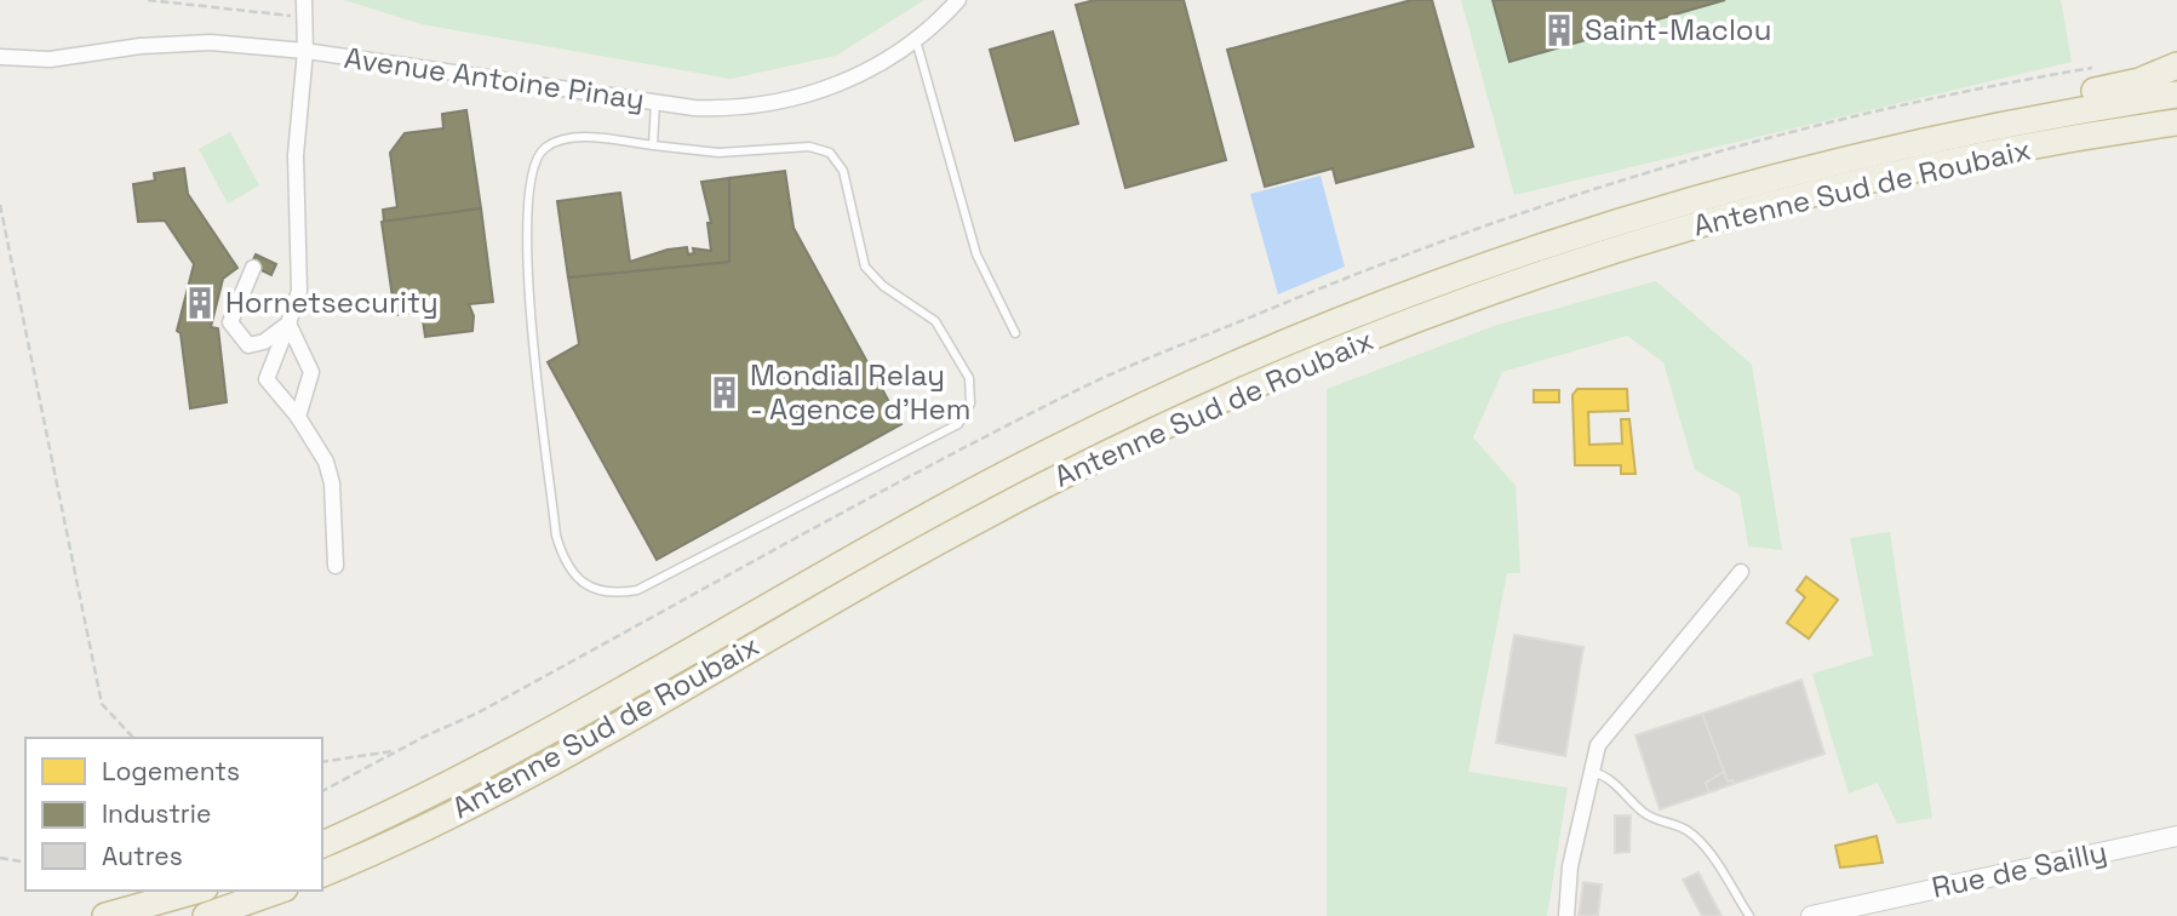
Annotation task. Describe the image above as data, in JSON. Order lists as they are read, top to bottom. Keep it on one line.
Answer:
{"streets":{"highway":["Antenne Sud de Roubaix"],"street":["Avenue Antoine Pinay","Rue de Sailly"]},"places":{"building":["Saint-Maclou","Hornetsecurity","Mondial Relay - Agence d'Hem"]},"legend":["Logements","Industrie","Autres"]}
